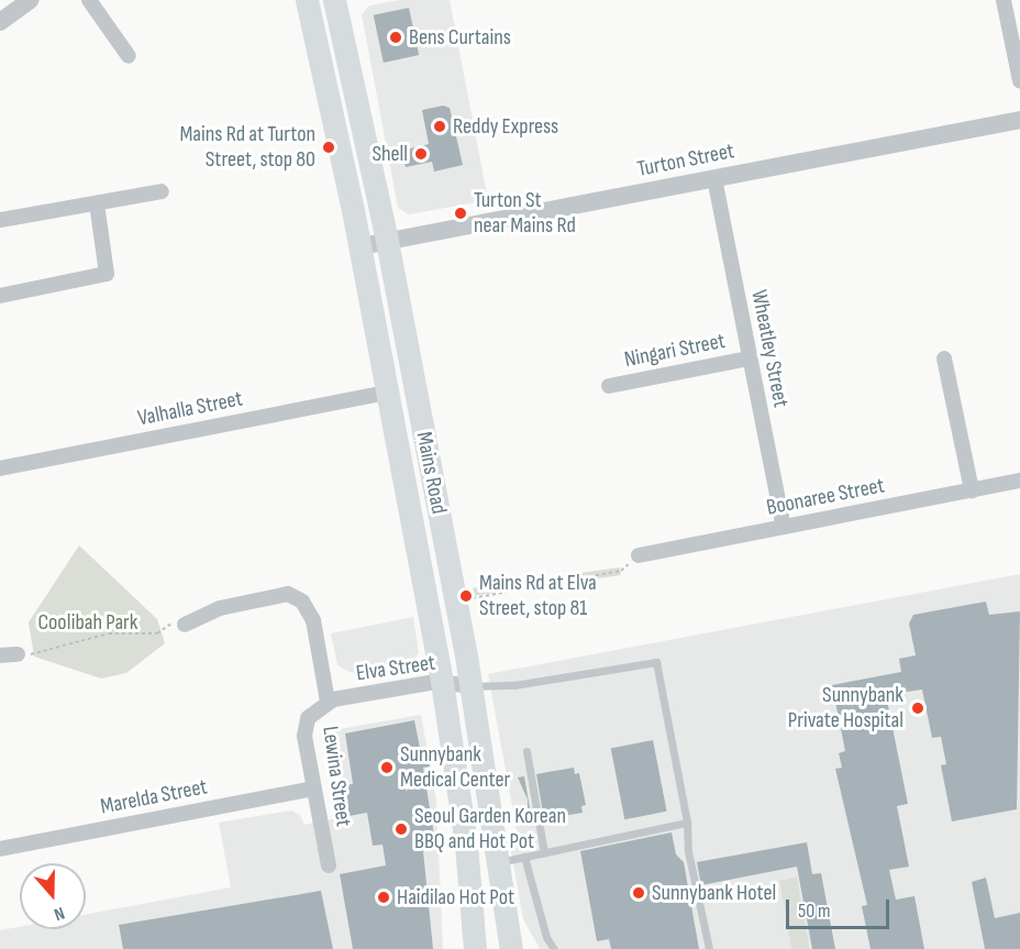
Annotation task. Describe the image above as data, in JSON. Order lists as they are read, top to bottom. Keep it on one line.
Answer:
{"streets":{"main road":["Mains Road"],"street":["Turton Street","Wheatley Street","Ningari Street","Valhalla Street","Boonaree Street","Elva Street","Lewina Street","Marelda Street"]},"crossings":[["Turton Street","Wheatley Street"],["Turton Street","Mains Road"],["Wheatley Street","Ningari Street"],["Wheatley Street","Boonaree Street"],["Valhalla Street","Mains Road"],["Mains Road","Elva Street"],["Elva Street","Lewina Street"],["Lewina Street","Marelda Street"]],"parks":["Coolibah Park"],"places":["Bens Curtains","Reddy Express","Mains Rd at Turton Street, stop 80","Shell","Turton St near Mains Rd","Mains Rd at Elva Street, stop 81","Sunnybank Private Hospital","Sunnybank Medical Center","Seoul Garden Korean BBQ and Hot Pot","Sunnybank Hotel","Haidilao Hot Pot"],"scale_bar":"50 m","north":"bottom"}
